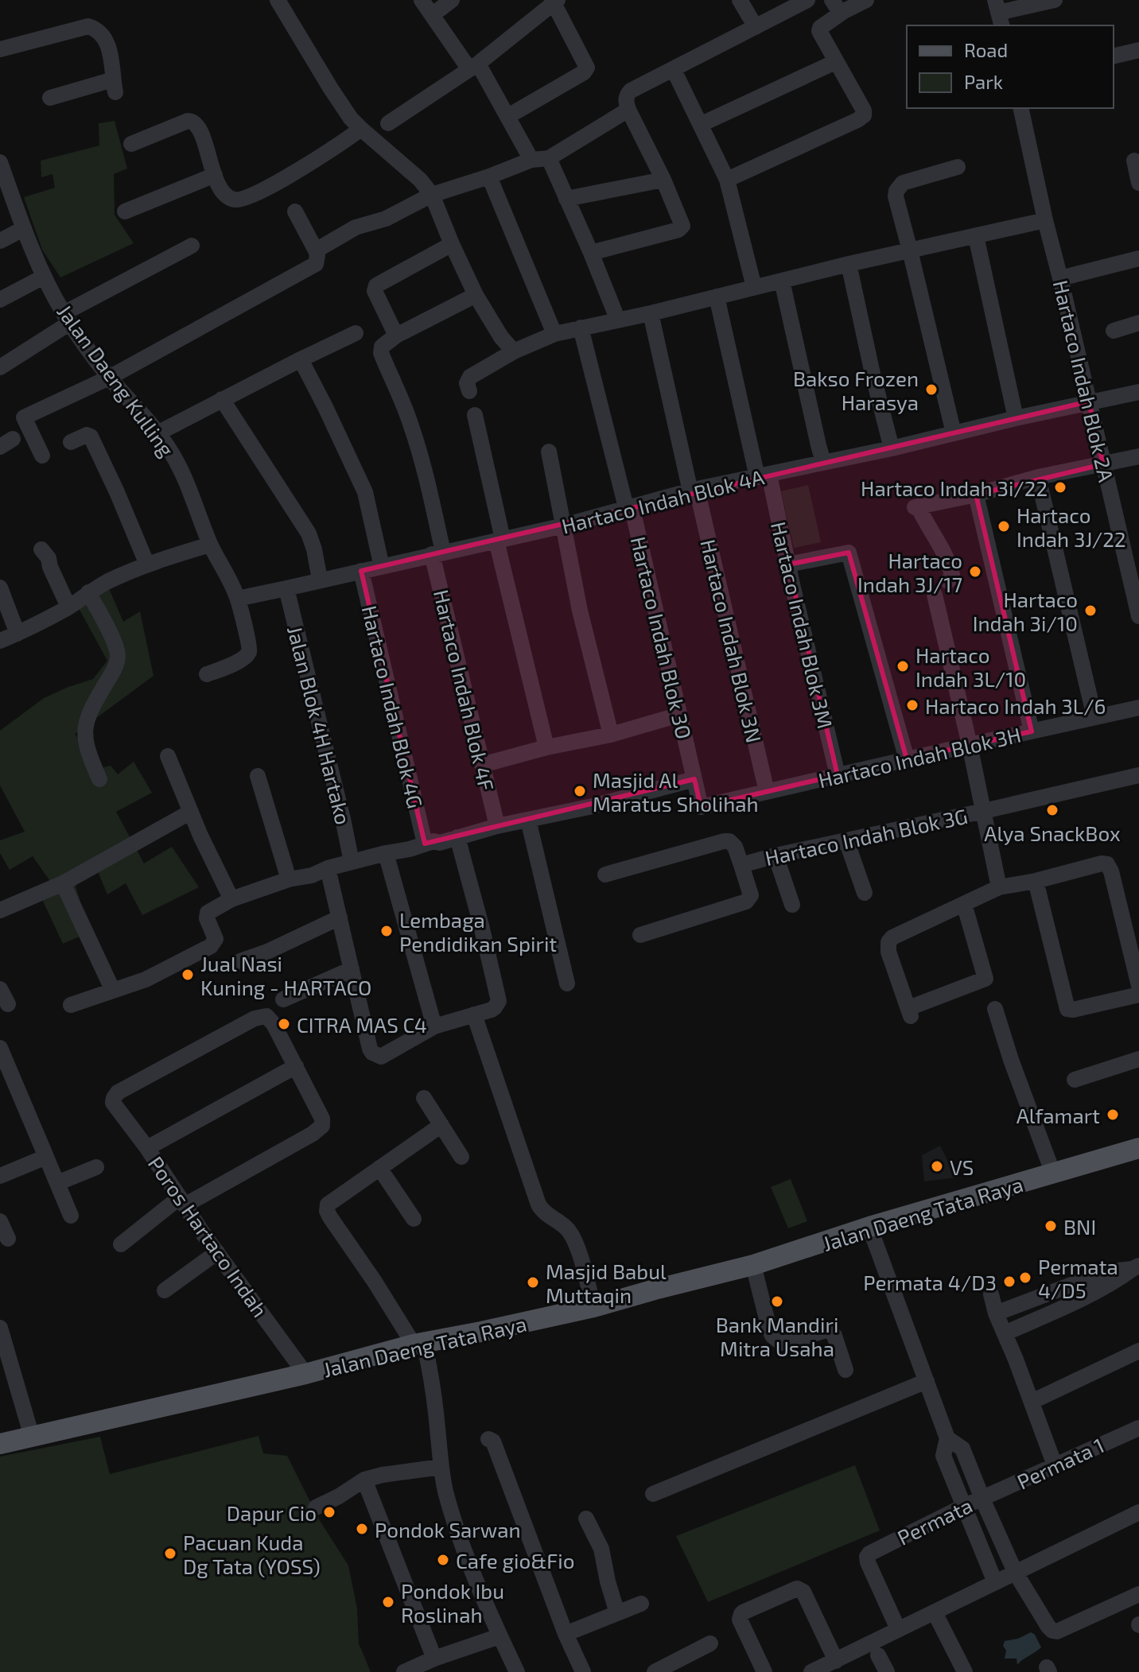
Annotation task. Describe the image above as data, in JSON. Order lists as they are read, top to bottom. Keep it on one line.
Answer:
{"streets":{"main road":["Jalan Daeng Tata Raya"],"street":["Jalan Daeng Kulling","Hartaco Indah Blok 2A","Hartaco Indah Blok 4A","Hartaco Indah Blok 3M","Hartaco Indah Blok 3O","Hartaco Indah Blok 3N","Hartaco Indah Blok 4F","Hartaco Indah Blok 4G","Jalan Blok 4H Hartako","Hartaco Indah Blok 3H","Hartaco Indah Blok 3G","Poros Hartaco Indah","Permata 1","Permata"]},"crossings":[["Jalan Daeng Kulling","Hartaco Indah Blok 4A"],["Hartaco Indah Blok 2A","Hartaco Indah Blok 4A"],["Hartaco Indah Blok 4A","Hartaco Indah Blok 3M"],["Hartaco Indah Blok 4A","Hartaco Indah Blok 3O"],["Hartaco Indah Blok 4A","Hartaco Indah Blok 3N"],["Hartaco Indah Blok 4A","Hartaco Indah Blok 4F"],["Hartaco Indah Blok 4A","Hartaco Indah Blok 4G"],["Hartaco Indah Blok 4A","Jalan Blok 4H Hartako"],["Hartaco Indah Blok 3M","Hartaco Indah Blok 3H"],["Hartaco Indah Blok 3O","Hartaco Indah Blok 3H"],["Hartaco Indah Blok 3N","Hartaco Indah Blok 3H"],["Jalan Daeng Tata Raya","Poros Hartaco Indah"],["Permata 1","Permata"]],"places":["Bakso Frozen Harasya","Hartaco Indah 3i/22","Hartaco Indah 3J/22","Hartaco Indah 3J/17","Hartaco Indah 3i/10","Hartaco Indah 3L/10","Hartaco Indah 3L/6","Masjid Al Maratus Sholihah","Alya SnackBox","Lembaga Pendidikan Spirit","Jual Nasi Kuning - HARTACO","CITRA MAS C4","Alfamart","VS","BNI","Permata 4/D5","Permata 4/D3","Masjid Babul Muttaqin","Bank Mandiri Mitra Usaha","Dapur Cio","Pondok Sarwan","Pacuan Kuda Dg Tata (YOSS)","Cafe gio&Fio","Pondok Ibu Roslinah"],"legend":["Road","Park"]}
